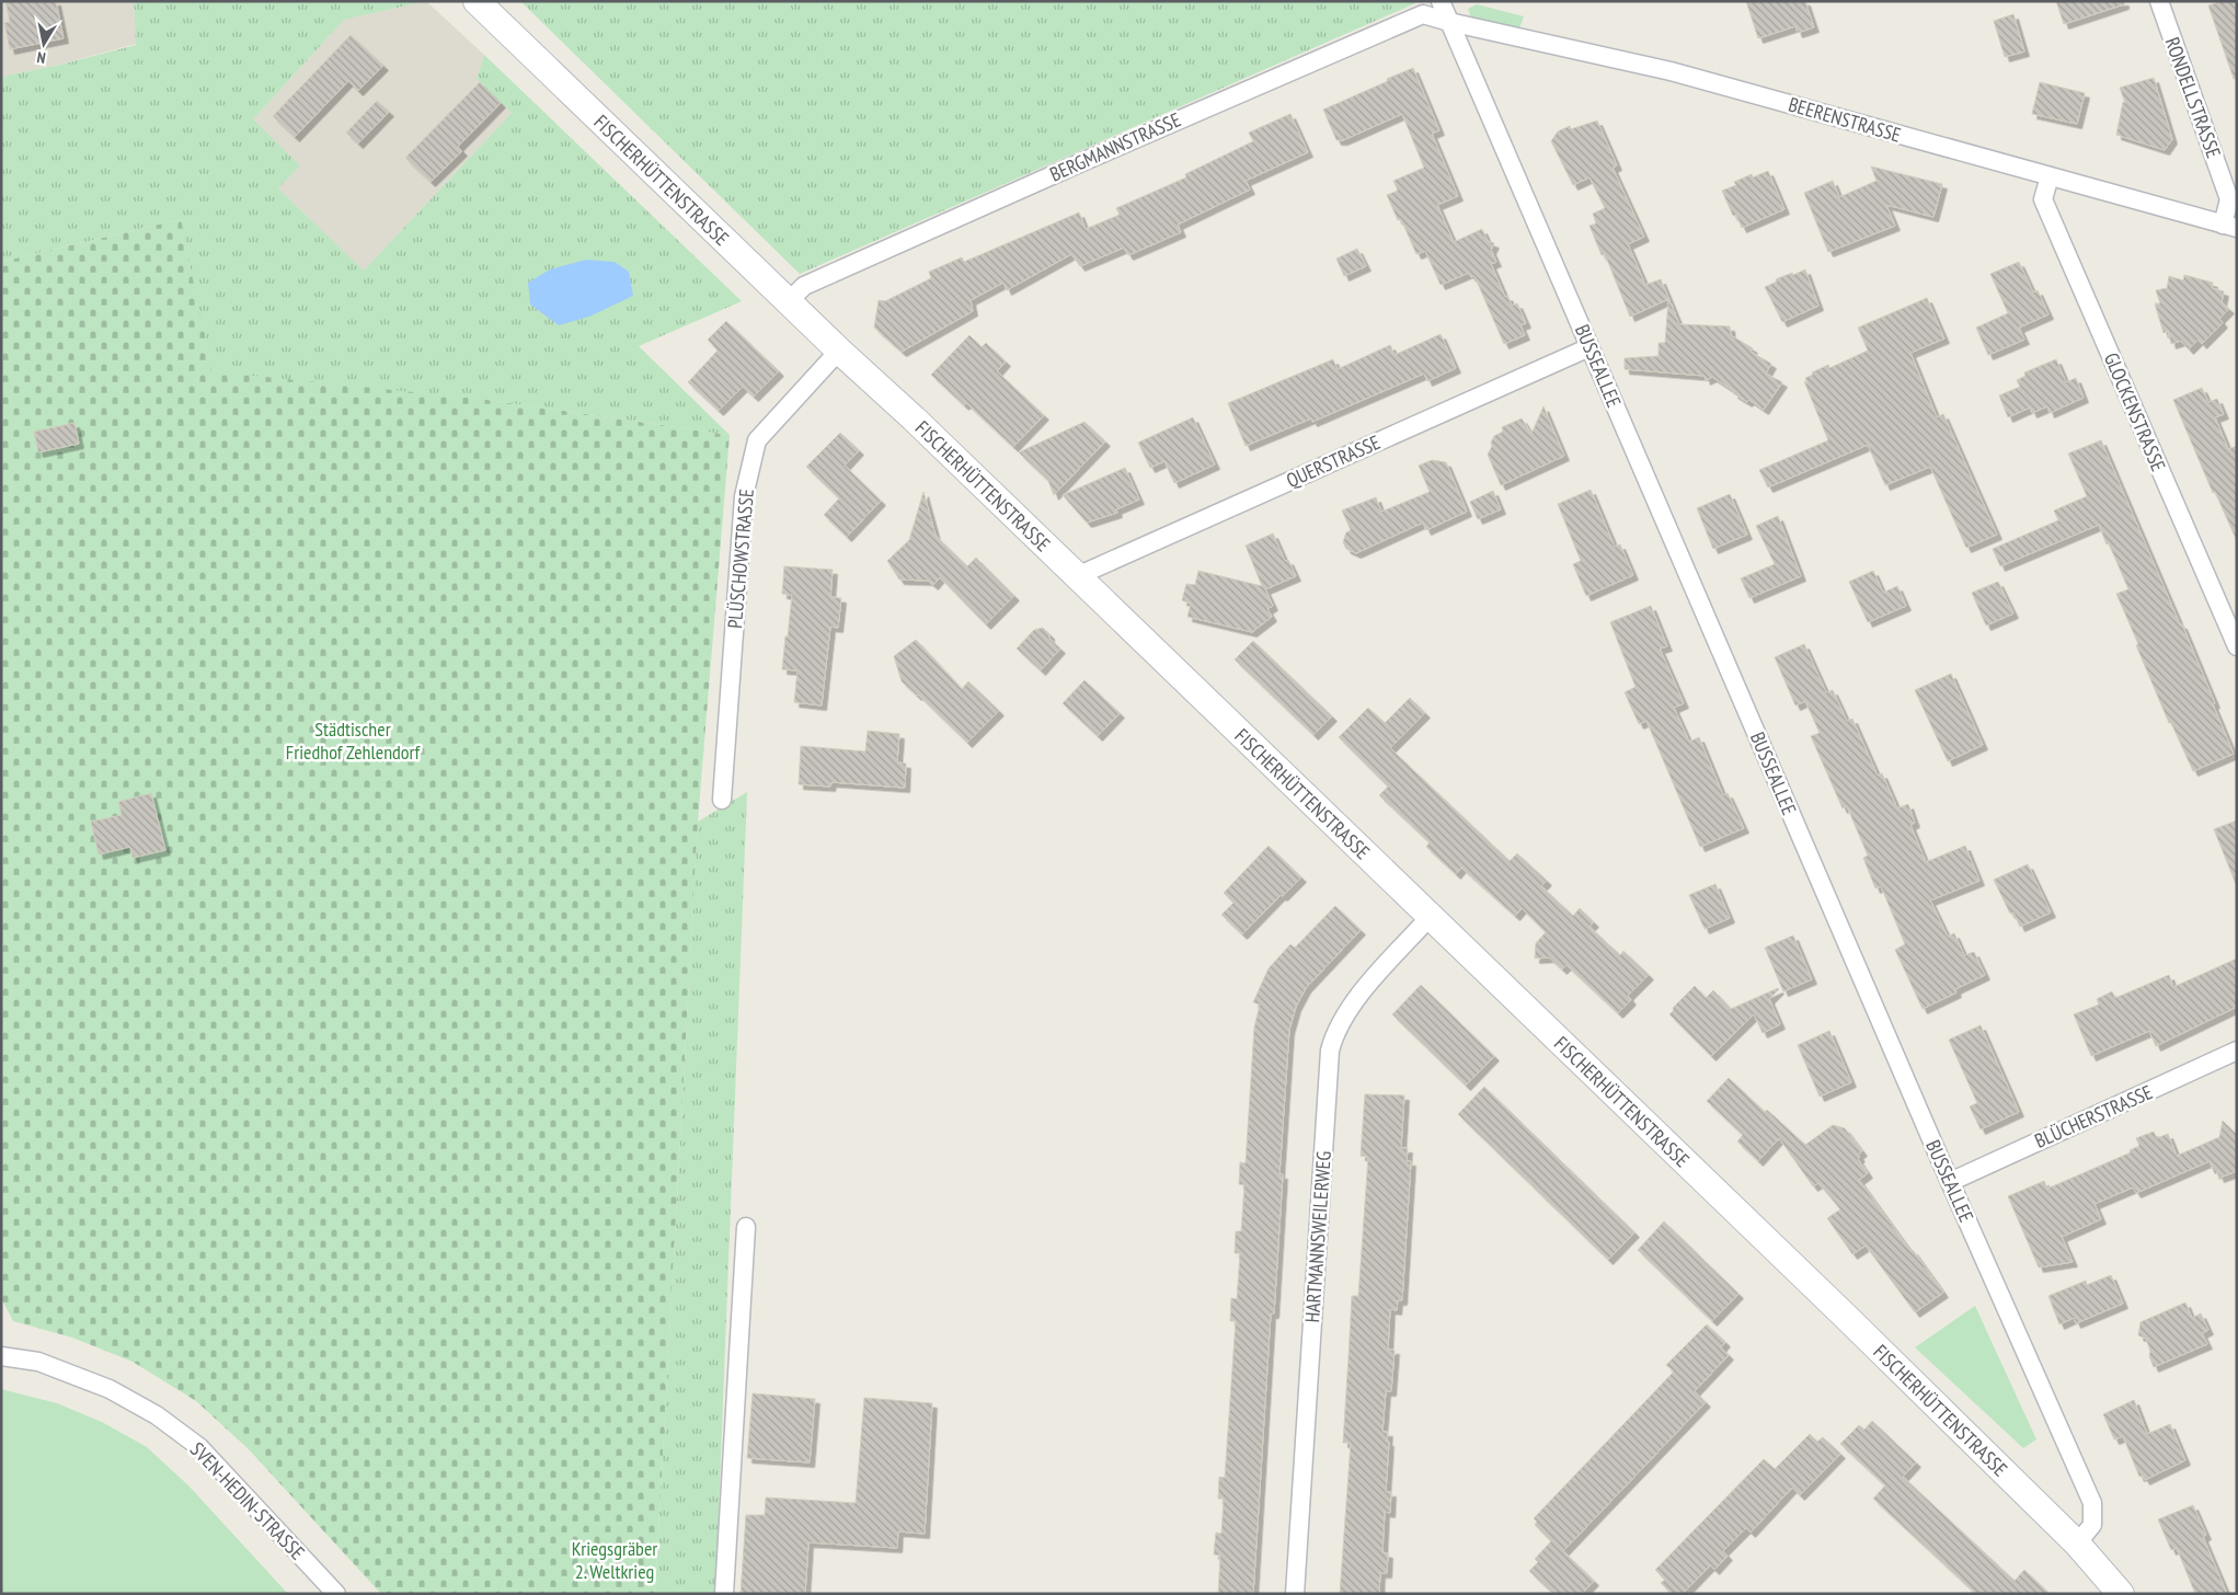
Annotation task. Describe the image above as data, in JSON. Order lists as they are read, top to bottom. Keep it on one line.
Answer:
{"streets":{"street":["RONDELLSTRASSE","BEERENSTRASSE","BERGMANNSTRASSE","FISCHERHÜTTENSTRASSE","BUSSEALLEE","GLOCKENSTRASSE","QUERSTRASSE","PLÜSCHOWSTRASSE","BLÜCHERSTRASSE","HARTMANNSWEILERWEG","SVEN-HEDIN-STRASSE"]},"crossings":[["RONDELLSTRASSE","BEERENSTRASSE"],["BEERENSTRASSE","BERGMANNSTRASSE"],["BEERENSTRASSE","BUSSEALLEE"],["BEERENSTRASSE","GLOCKENSTRASSE"],["BERGMANNSTRASSE","FISCHERHÜTTENSTRASSE"],["BERGMANNSTRASSE","BUSSEALLEE"],["FISCHERHÜTTENSTRASSE","BUSSEALLEE"],["FISCHERHÜTTENSTRASSE","QUERSTRASSE"],["FISCHERHÜTTENSTRASSE","PLÜSCHOWSTRASSE"],["FISCHERHÜTTENSTRASSE","HARTMANNSWEILERWEG"],["BUSSEALLEE","QUERSTRASSE"],["BUSSEALLEE","BLÜCHERSTRASSE"]],"parks":["Städtischer Friedhof Zehlendorf","Kriegsgräber 2. Weltkrieg"],"north":"bottom"}
